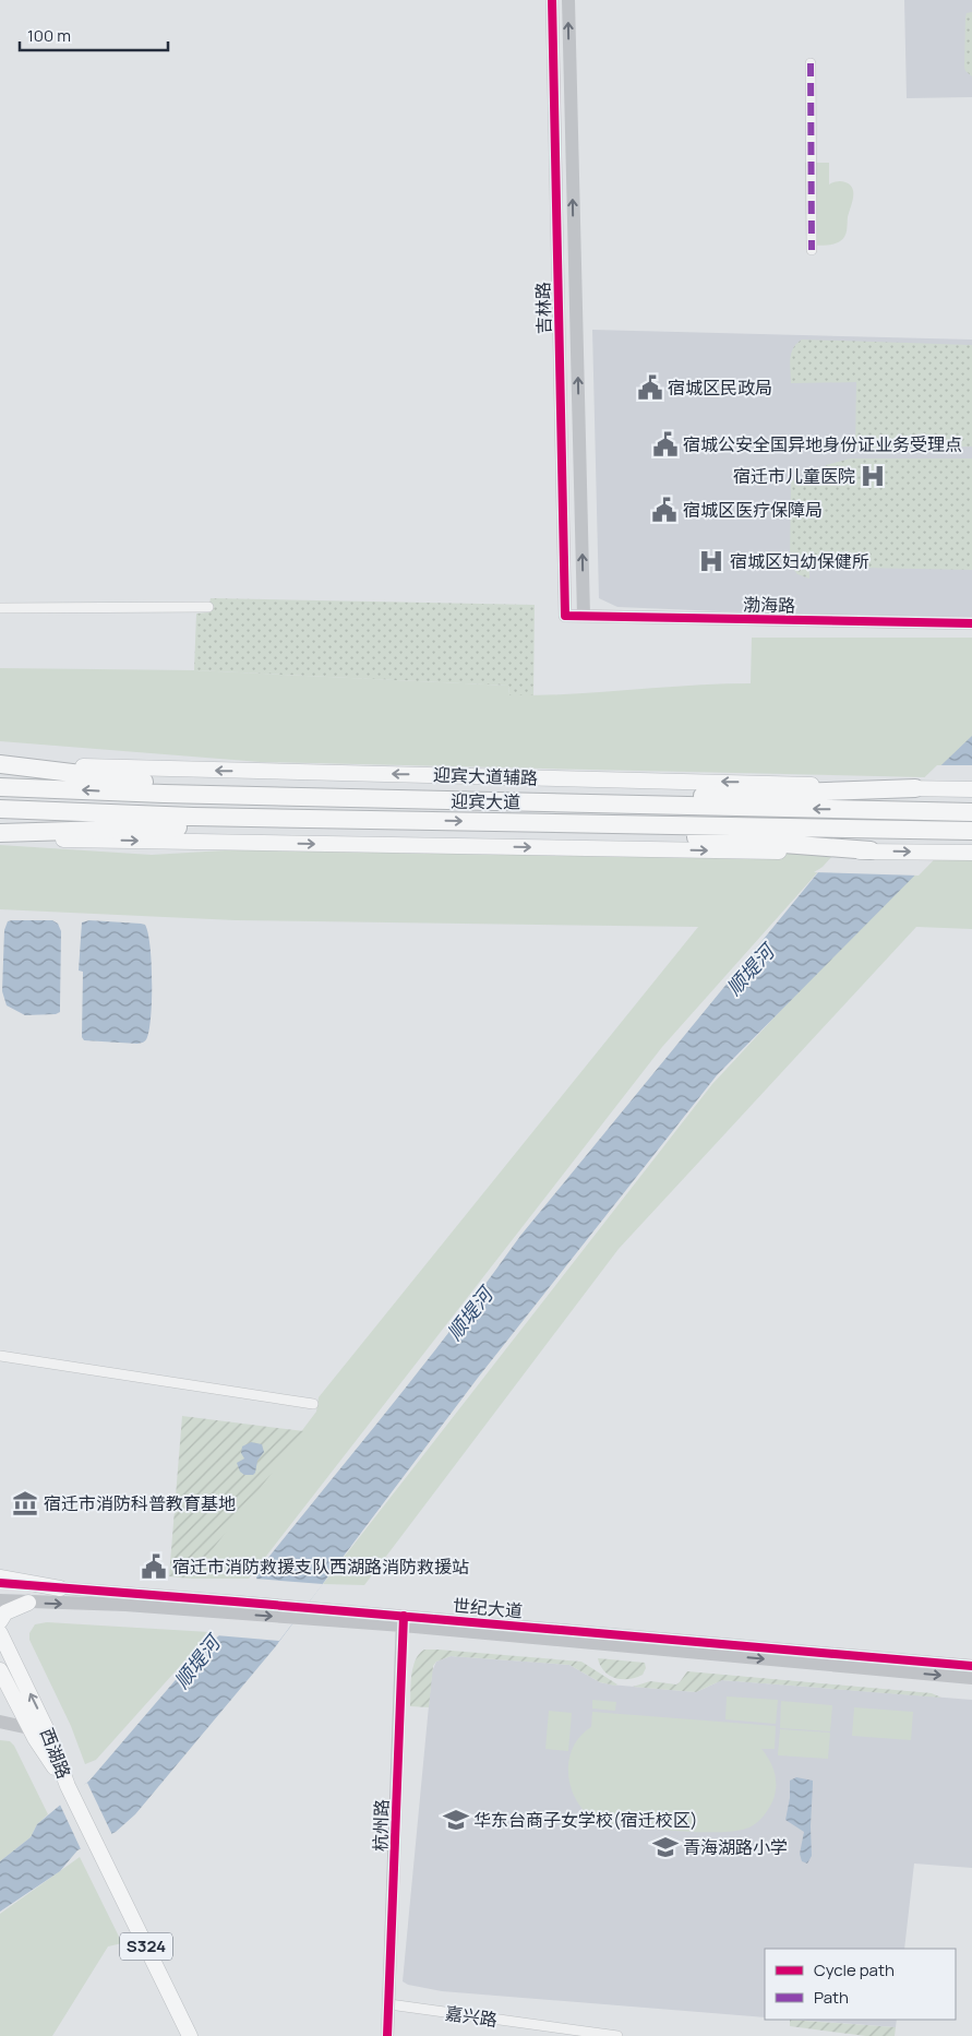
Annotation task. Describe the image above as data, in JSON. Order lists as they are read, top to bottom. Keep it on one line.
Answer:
{"streets":{"highway":["迎宾大道"],"main road":["迎宾大道辅路","西湖路","S324"],"street":["吉林路","渤海路","世纪大道","杭州路","嘉兴路"]},"crossings":[["吉林路","渤海路"],["世纪大道","杭州路"],["西湖路","S324"],["杭州路","嘉兴路"]],"water":["顺堤河"],"places":{"public building":["宿城区民政局","宿城公安全国异地身份证业务受理点","宿城区医疗保障局","宿迁市消防救援支队西湖路消防救援站"],"hospital":["宿迁市儿童医院","宿城区妇幼保健所"],"museum":["宿迁市消防科普教育基地"],"school or university":["华东台商子女学校(宿迁校区)","青海湖路小学"]},"legend":["Cycle path","Path"],"scale_bar":"100 m"}
